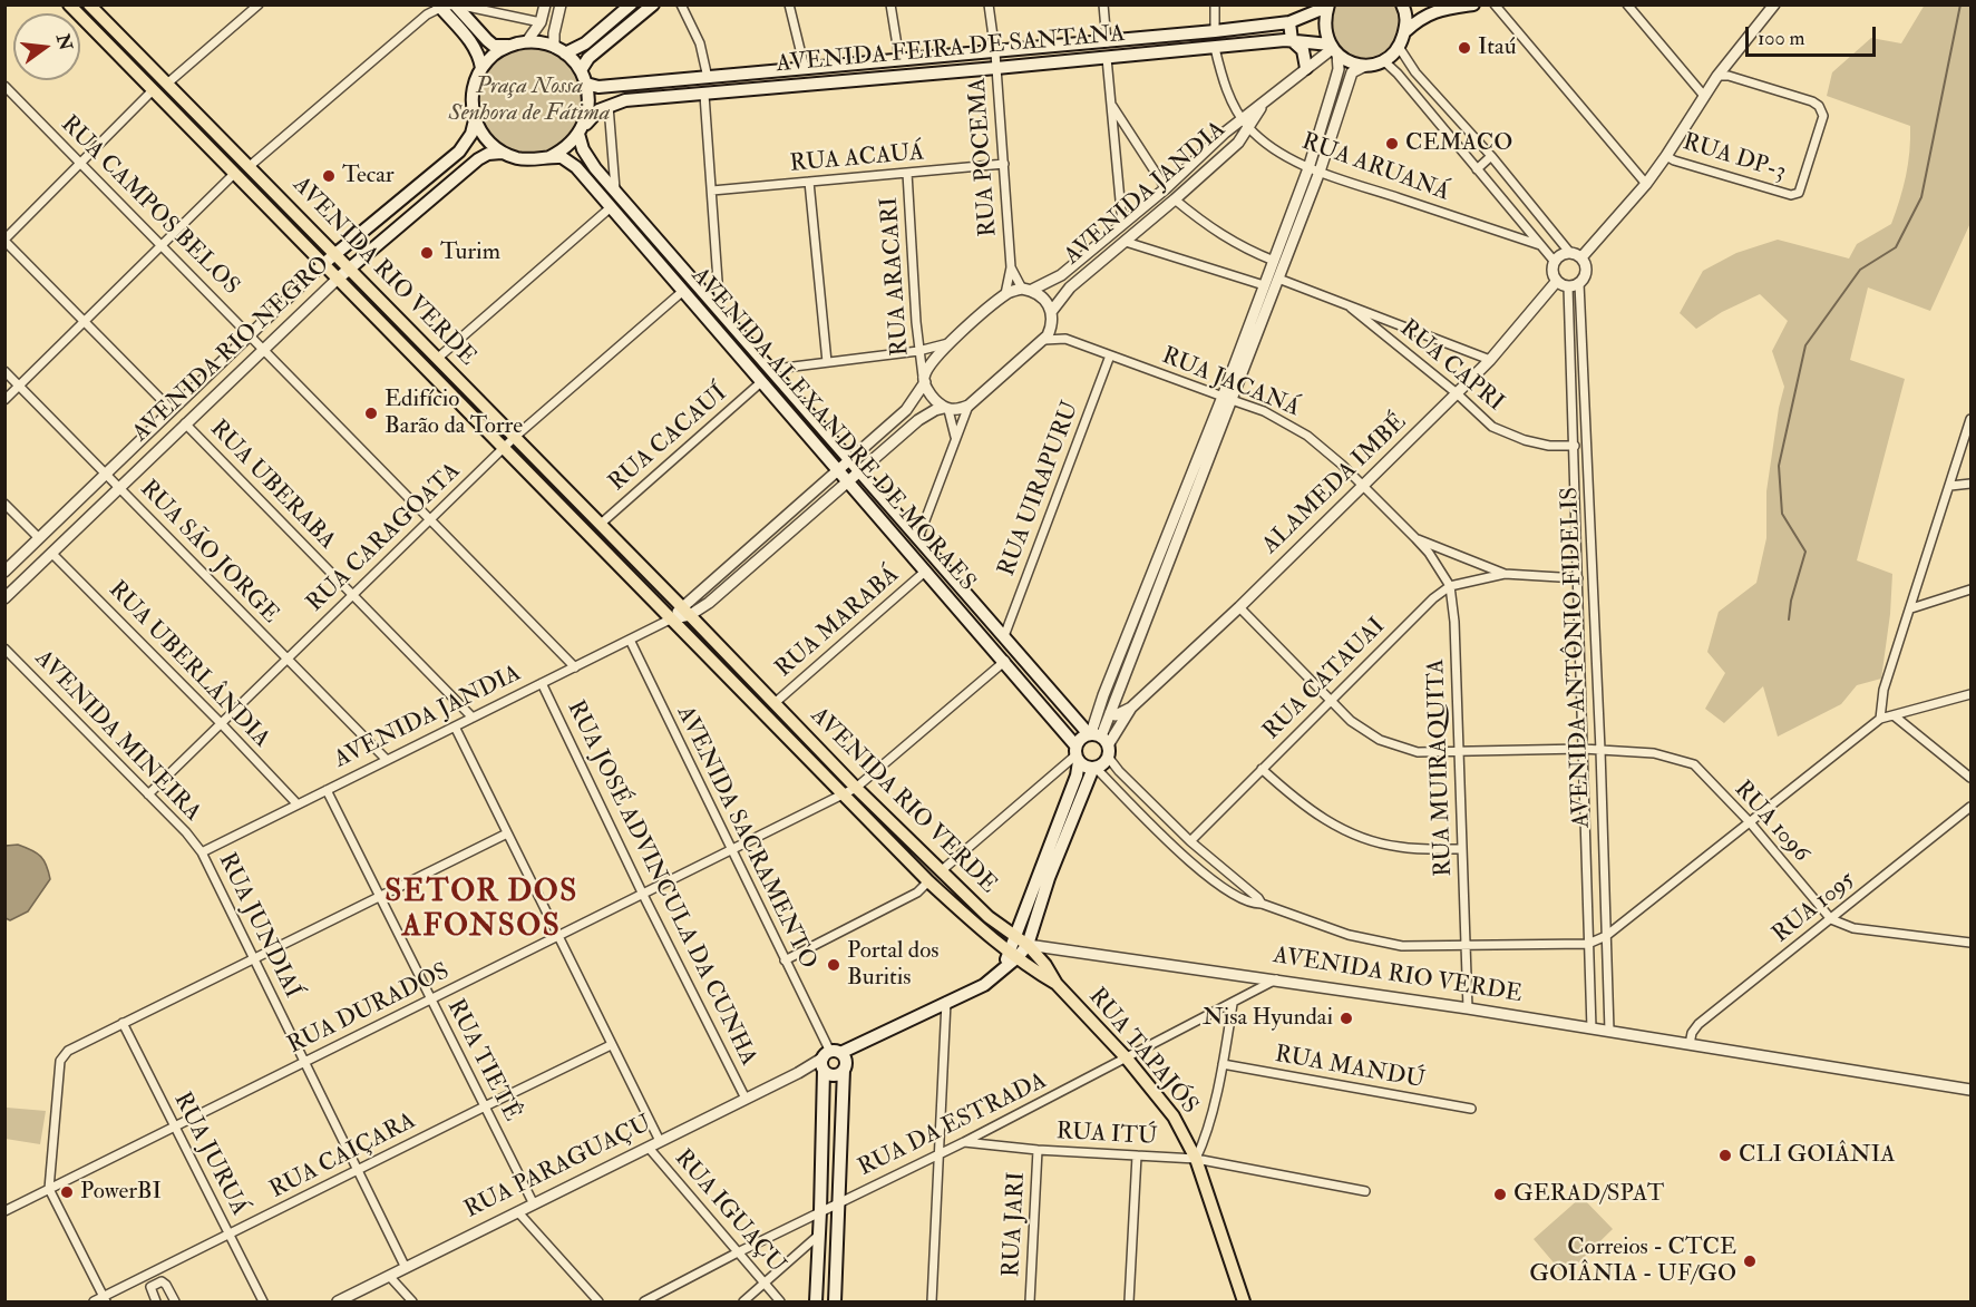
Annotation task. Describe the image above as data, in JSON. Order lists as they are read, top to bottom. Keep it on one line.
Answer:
{"streets":{"main road":["AVENIDA FEIRA DE SANTANA","AVENIDA RIO VERDE","AVENIDA RIO NEGRO","AVENIDA ALEXANDRE DE MORAES","RUA TAPAJÓS","RUA PARAGUAÇU"],"street":["RUA POCEMA","RUA DP-3","RUA ACAUÁ","RUA ARUANÁ","AVENIDA JANDIA","RUA CAMPOS BELOS","RUA ARACARI","RUA CAPRI","RUA JACANÁ","RUA CACAUÍ","ALAMEDA IMBÉ","RUA UBERABA","RUA UIRAPURU","RUA CARAGOATA","RUA SÃO JORGE","RUA MARABÁ","AVENIDA ANTÔNIO FIDELIS","RUA UBERLÂNDIA","RUA CATAUAI","AVENIDA MINEIRA","RUA MUIRAQUITA","RUA 1096","AVENIDA SACRAMENTO","RUA JOSÉ ADVINCULA DA CUNHA","RUA 1095","RUA JUNDIAÍ","RUA DURADOS","RUA TIETÊ","RUA MANDÚ","RUA DA ESTRADA","RUA ITÚ","RUA JURUÁ","RUA CAIÇARA","RUA IGUAÇU","RUA JARI"]},"crossings":[["AVENIDA FEIRA DE SANTANA","RUA POCEMA"],["AVENIDA FEIRA DE SANTANA","RUA ARUANÁ"],["AVENIDA FEIRA DE SANTANA","AVENIDA JANDIA"],["AVENIDA FEIRA DE SANTANA","AVENIDA RIO NEGRO"],["AVENIDA FEIRA DE SANTANA","AVENIDA ALEXANDRE DE MORAES"],["RUA POCEMA","RUA ACAUÁ"],["RUA POCEMA","AVENIDA JANDIA"],["RUA ACAUÁ","RUA ARACARI"],["RUA ARUANÁ","AVENIDA JANDIA"],["AVENIDA JANDIA","RUA CAMPOS BELOS"],["AVENIDA JANDIA","AVENIDA RIO VERDE"],["AVENIDA JANDIA","RUA ARACARI"],["AVENIDA JANDIA","RUA UBERABA"],["AVENIDA JANDIA","RUA SÃO JORGE"],["AVENIDA JANDIA","RUA UBERLÂNDIA"],["AVENIDA JANDIA","AVENIDA MINEIRA"],["AVENIDA JANDIA","AVENIDA SACRAMENTO"],["AVENIDA JANDIA","RUA JOSÉ ADVINCULA DA CUNHA"],["AVENIDA JANDIA","RUA JUNDIAÍ"],["AVENIDA JANDIA","RUA TIETÊ"],["AVENIDA JANDIA","RUA IGUAÇU"],["RUA CAMPOS BELOS","AVENIDA RIO NEGRO"],["RUA CAMPOS BELOS","RUA CARAGOATA"],["AVENIDA RIO VERDE","AVENIDA RIO NEGRO"],["AVENIDA RIO VERDE","RUA CACAUÍ"],["AVENIDA RIO VERDE","RUA CARAGOATA"],["AVENIDA RIO VERDE","RUA MARABÁ"],["AVENIDA RIO VERDE","AVENIDA ANTÔNIO FIDELIS"],["AVENIDA RIO VERDE","RUA MUIRAQUITA"],["AVENIDA RIO VERDE","RUA 1095"],["AVENIDA RIO VERDE","RUA DURADOS"],["AVENIDA RIO VERDE","RUA TAPAJÓS"],["AVENIDA RIO VERDE","RUA DA ESTRADA"],["AVENIDA RIO VERDE","RUA PARAGUAÇU"],["AVENIDA RIO NEGRO","AVENIDA ALEXANDRE DE MORAES"],["AVENIDA RIO NEGRO","RUA UBERABA"],["AVENIDA RIO NEGRO","RUA SÃO JORGE"],["AVENIDA RIO NEGRO","RUA UBERLÂNDIA"],["RUA CAPRI","ALAMEDA IMBÉ"],["RUA CAPRI","AVENIDA ANTÔNIO FIDELIS"],["RUA JACANÁ","ALAMEDA IMBÉ"],["RUA JACANÁ","RUA UIRAPURU"],["RUA JACANÁ","AVENIDA ANTÔNIO FIDELIS"],["RUA JACANÁ","RUA CATAUAI"],["RUA JACANÁ","RUA MUIRAQUITA"],["AVENIDA ALEXANDRE DE MORAES","RUA CACAUÍ"],["AVENIDA ALEXANDRE DE MORAES","ALAMEDA IMBÉ"],["AVENIDA ALEXANDRE DE MORAES","RUA UIRAPURU"],["AVENIDA ALEXANDRE DE MORAES","RUA CARAGOATA"],["AVENIDA ALEXANDRE DE MORAES","RUA MARABÁ"],["AVENIDA ALEXANDRE DE MORAES","AVENIDA ANTÔNIO FIDELIS"],["AVENIDA ALEXANDRE DE MORAES","RUA CATAUAI"],["AVENIDA ALEXANDRE DE MORAES","RUA MUIRAQUITA"],["ALAMEDA IMBÉ","AVENIDA ANTÔNIO FIDELIS"],["RUA UBERABA","RUA CARAGOATA"],["RUA CARAGOATA","RUA SÃO JORGE"],["RUA CARAGOATA","RUA UBERLÂNDIA"],["RUA CARAGOATA","AVENIDA MINEIRA"],["AVENIDA ANTÔNIO FIDELIS","RUA 1096"],["RUA CATAUAI","RUA MUIRAQUITA"],["AVENIDA MINEIRA","RUA JUNDIAÍ"],["RUA 1096","RUA 1095"],["AVENIDA SACRAMENTO","RUA DURADOS"],["AVENIDA SACRAMENTO","RUA PARAGUAÇU"],["RUA JOSÉ ADVINCULA DA CUNHA","RUA DURADOS"],["RUA JOSÉ ADVINCULA DA CUNHA","RUA PARAGUAÇU"],["RUA JUNDIAÍ","RUA DURADOS"],["RUA JUNDIAÍ","RUA CAIÇARA"],["RUA JUNDIAÍ","RUA PARAGUAÇU"],["RUA DURADOS","RUA TIETÊ"],["RUA DURADOS","RUA JURUÁ"],["RUA DURADOS","RUA IGUAÇU"],["RUA TAPAJÓS","RUA DA ESTRADA"],["RUA TAPAJÓS","RUA ITÚ"],["RUA TAPAJÓS","RUA PARAGUAÇU"],["RUA TIETÊ","RUA CAIÇARA"],["RUA TIETÊ","RUA PARAGUAÇU"],["RUA DA ESTRADA","RUA ITÚ"],["RUA DA ESTRADA","RUA IGUAÇU"],["RUA ITÚ","RUA JARI"],["RUA JURUÁ","RUA CAIÇARA"],["RUA CAIÇARA","RUA IGUAÇU"],["RUA PARAGUAÇU","RUA IGUAÇU"]],"districts":["SETOR DOS AFONSOS"],"parks":["Praça Nossa Senhora de Fátima"],"places":["Itaú","CEMACO","Tecar","Turim","Edifício Barão da Torre","Portal dos Buritis","Nisa Hyundai","CLI GOIÂNIA","PowerBI","GERAD/SPAT","Correios - CTCE GOIÂNIA - UF/GO"],"scale_bar":"100 m","north":"right"}
